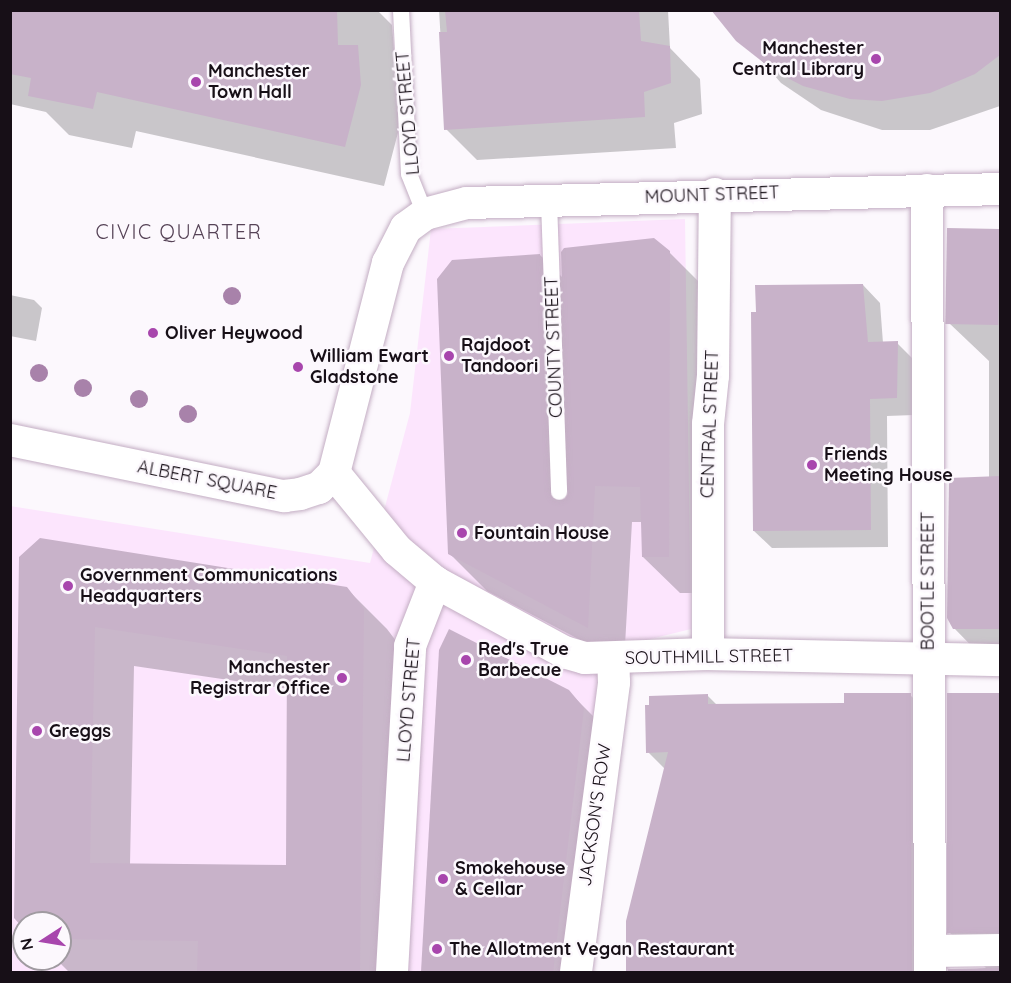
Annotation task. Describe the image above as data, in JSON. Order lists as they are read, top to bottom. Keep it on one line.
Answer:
{"streets":{"street":["LLOYD STREET","MOUNT STREET","CENTRAL STREET","ALBERT SQUARE","BOOTLE STREET","SOUTHMILL STREET","JACKSON'S ROW"],"lane":["COUNTY STREET"]},"crossings":[["LLOYD STREET","MOUNT STREET"],["LLOYD STREET","SOUTHMILL STREET"],["MOUNT STREET","COUNTY STREET"],["MOUNT STREET","CENTRAL STREET"],["MOUNT STREET","BOOTLE STREET"],["CENTRAL STREET","SOUTHMILL STREET"],["BOOTLE STREET","SOUTHMILL STREET"],["SOUTHMILL STREET","JACKSON'S ROW"]],"districts":["CIVIC QUARTER"],"places":["Manchester Central Library","Manchester Town Hall","Oliver Heywood","Rajdoot Tandoori","William Ewart Gladstone","Friends Meeting House","Fountain House","Government Communications Headquarters","Red's True Barbecue","Manchester Registrar Office","Greggs","Smokehouse & Cellar","The Allotment Vegan Restaurant"],"north":"left"}
